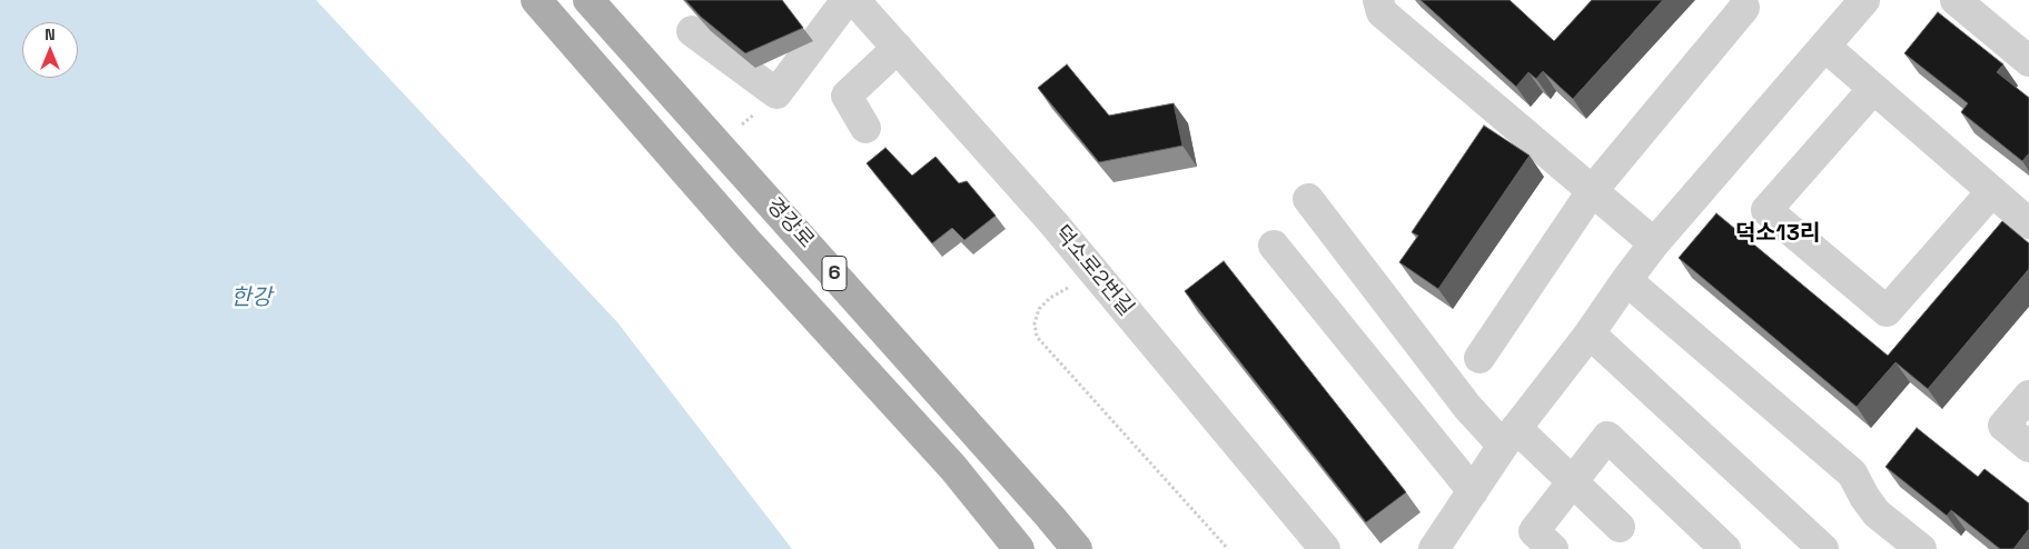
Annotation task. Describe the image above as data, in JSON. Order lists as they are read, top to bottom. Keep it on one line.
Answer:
{"streets":{"main road":["경강로","6"],"street":["덕소로2번길"]},"districts":["덕소13리"],"water":["한강"],"north":"top"}
